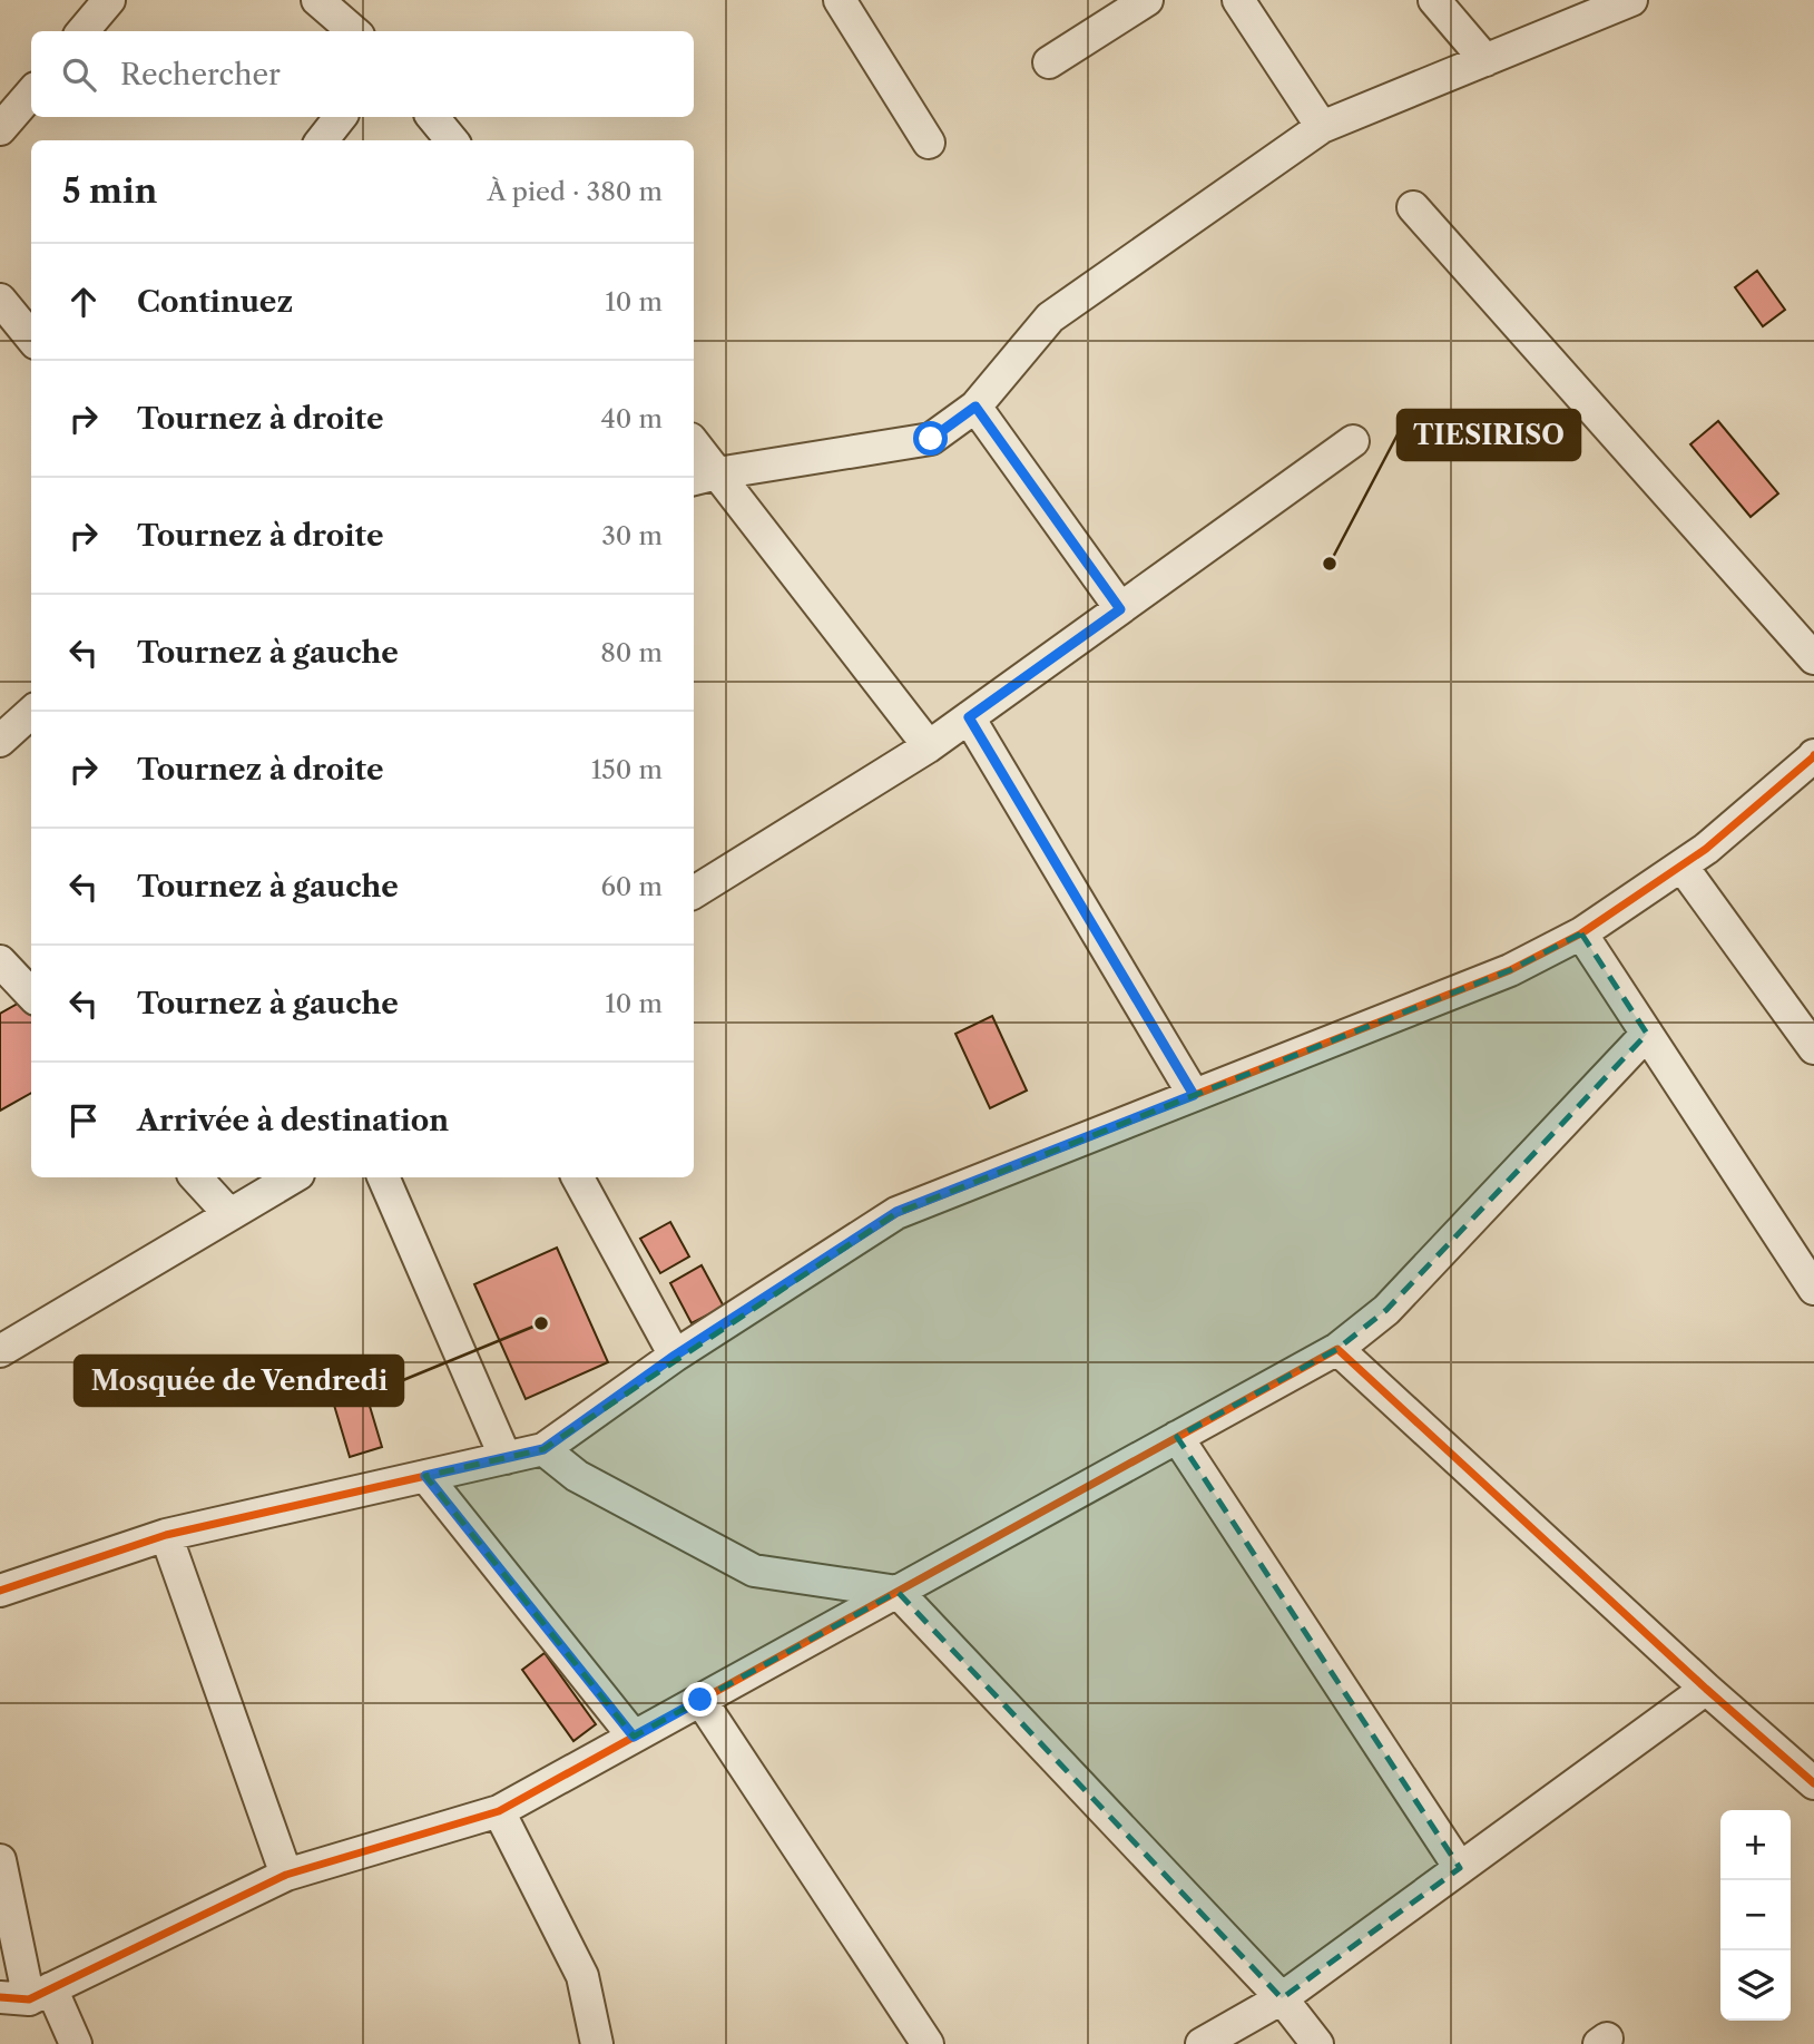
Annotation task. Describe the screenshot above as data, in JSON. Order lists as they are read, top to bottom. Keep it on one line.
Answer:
{"places":["TIESIRISO","Mosquée de Vendredi"],"page":{"search":"Rechercher","heading":["5 min","À pied · 380 m"],"list":[["Continuez","10 m"],["Tournez à droite","40 m"],["Tournez à droite","30 m"],["Tournez à gauche","80 m"],["Tournez à droite","150 m"],["Tournez à gauche","60 m"],["Tournez à gauche","10 m"],"Arrivée à destination"],"map_buttons":["+","−"]}}
